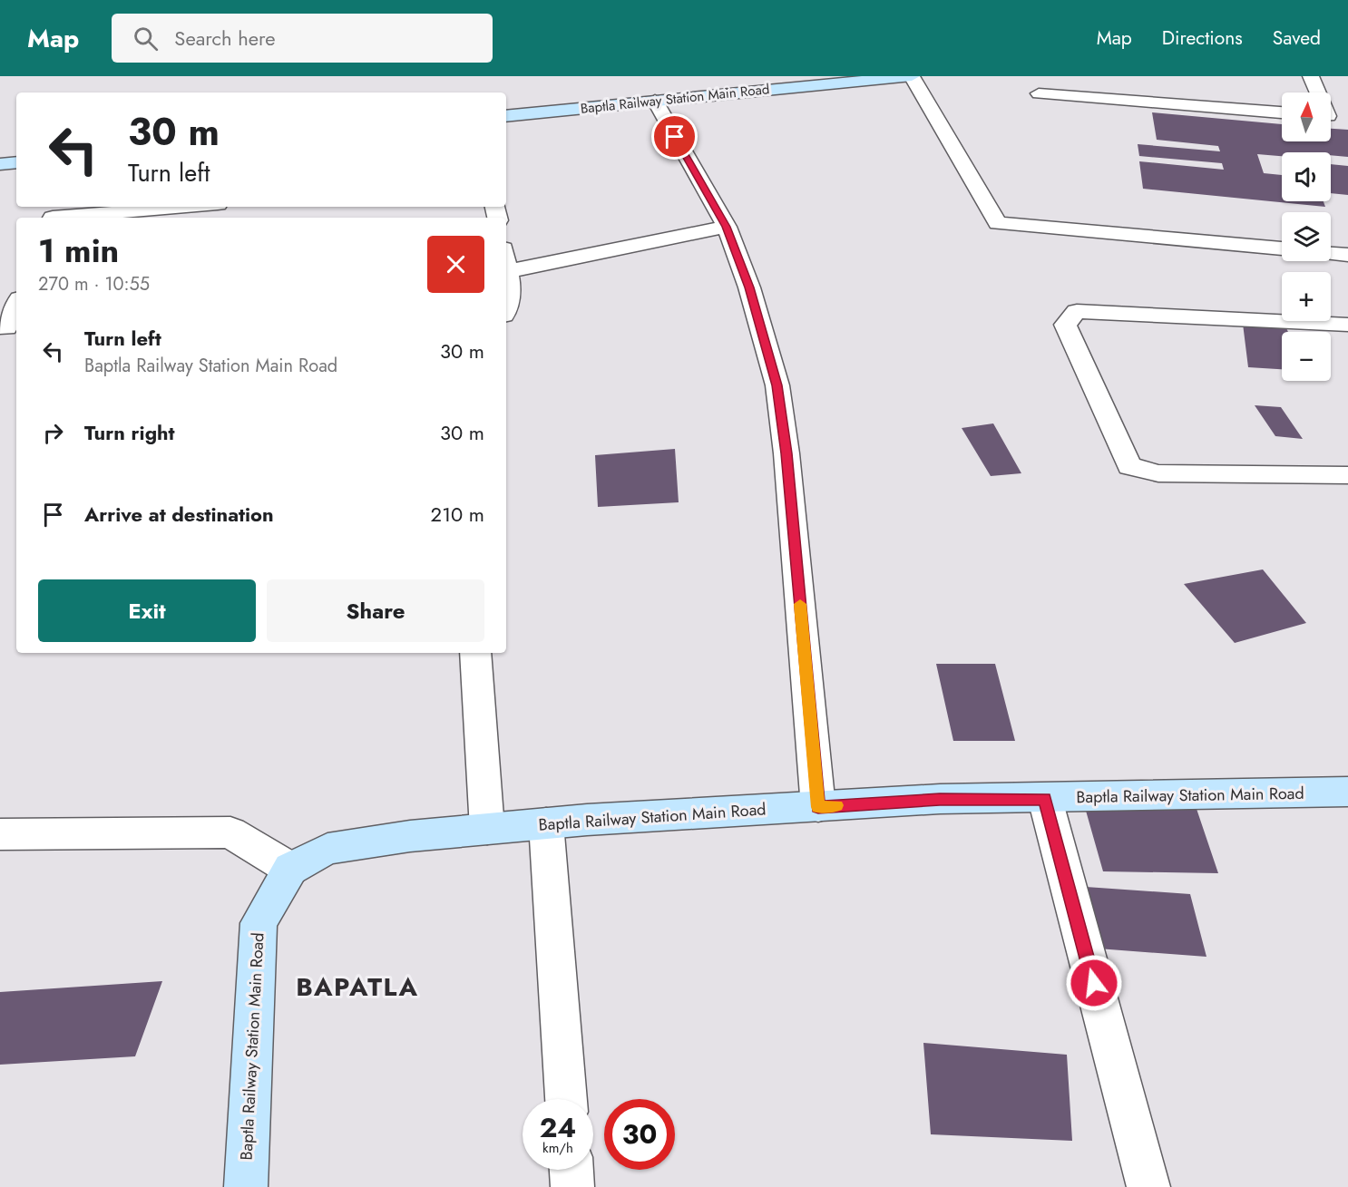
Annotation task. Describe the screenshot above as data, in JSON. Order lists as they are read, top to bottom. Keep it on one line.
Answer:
{"streets":{"street":["Baptla Railway Station Main Road"]},"districts":["BAPATLA"],"north":"top","page":{"header":"Map","search":"Search here","nav":["Map","Directions","Saved"],"map_buttons":["+","−"],"turn":["30 m","Turn left"],"heading":["1 min","270 m · 10:55"],"list":[{"name":"Turn left","note":"Baptla Railway Station Main Road","value":"30 m"},{"name":"Turn right","value":"30 m"},{"name":"Arrive at destination","value":"210 m"}],"buttons":["Exit","Share"],"speed":"24 km/h","limit":"30"}}
